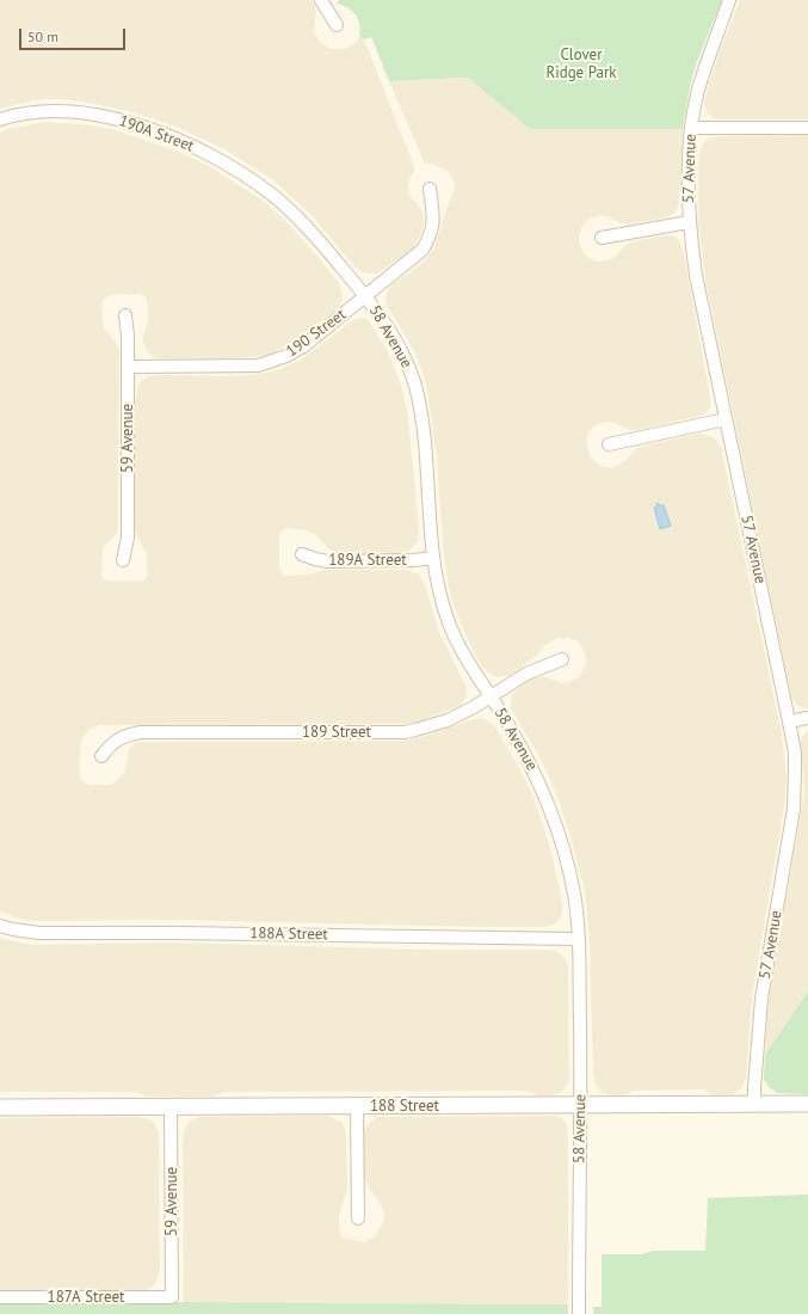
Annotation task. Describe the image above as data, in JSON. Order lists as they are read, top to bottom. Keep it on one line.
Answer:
{"streets":{"street":["190A Street","57 Avenue","190 Street","58 Avenue","59 Avenue","189A Street","189 Street","188A Street","188 Street","187A Street"]},"crossings":[["190A Street","58 Avenue"],["57 Avenue","188 Street"],["190 Street","58 Avenue"],["190 Street","59 Avenue"],["58 Avenue","189A Street"],["58 Avenue","189 Street"],["58 Avenue","188A Street"],["58 Avenue","188 Street"],["59 Avenue","188 Street"],["59 Avenue","187A Street"]],"parks":["Clover Ridge Park"],"scale_bar":"50 m"}
